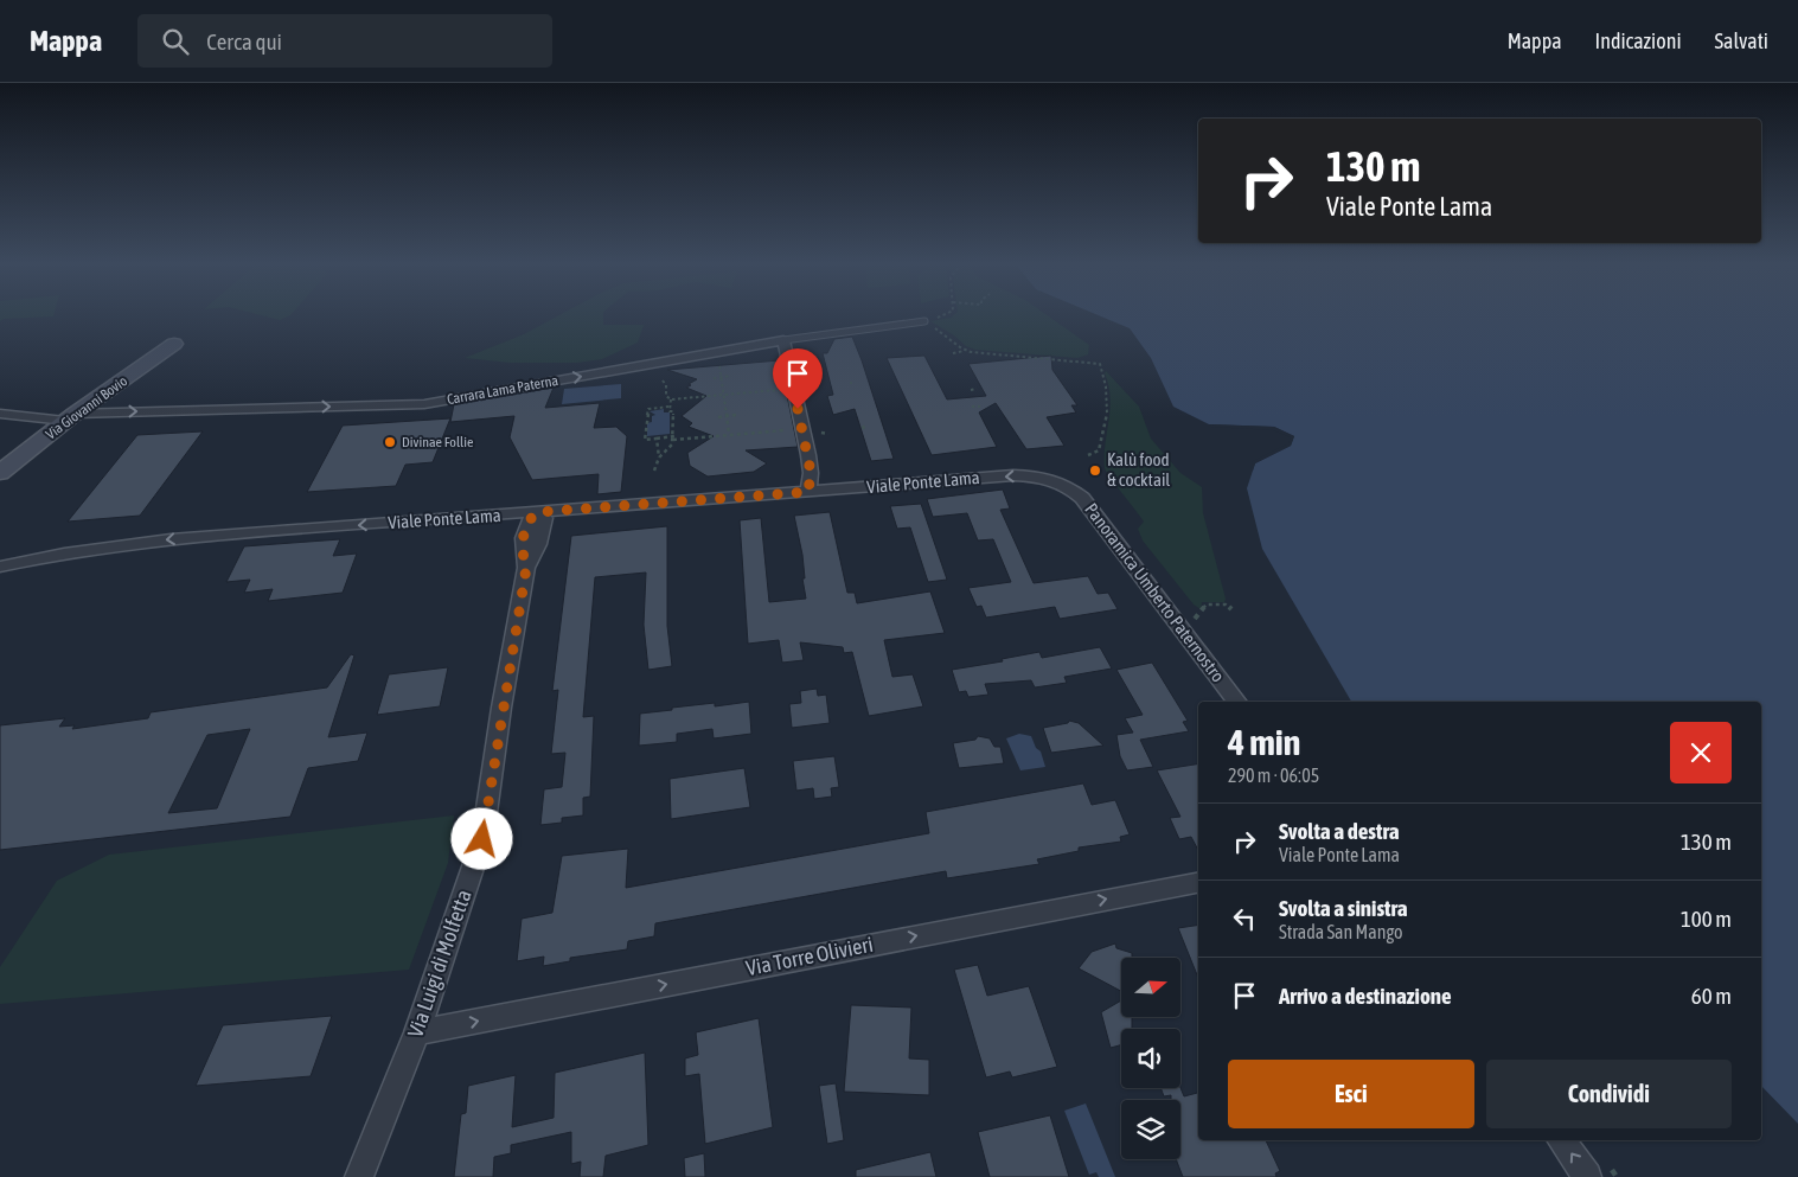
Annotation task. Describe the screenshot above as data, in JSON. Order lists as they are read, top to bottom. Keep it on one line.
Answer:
{"streets":{"main road":["Via Giovanni Bovio"],"street":["Carrara Lama Paterna","Viale Ponte Lama","Panoramica Umberto Paternostro","Via Torre Olivieri","Via Luigi di Molfetta"]},"crossings":[["Carrara Lama Paterna","Via Giovanni Bovio"],["Viale Ponte Lama","Panoramica Umberto Paternostro"],["Viale Ponte Lama","Via Luigi di Molfetta"],["Via Torre Olivieri","Via Luigi di Molfetta"]],"one_way":["Carrara Lama Paterna","Viale Ponte Lama","Via Torre Olivieri"],"places":["Divinae Follie","Kalù food & cocktail"],"north":"right","page":{"header":"Mappa","search":"Cerca qui","nav":["Mappa","Indicazioni","Salvati"],"turn":["130 m","Viale Ponte Lama"],"heading":["4 min","290 m · 06:05"],"list":[{"name":"Svolta a destra","note":"Viale Ponte Lama","value":"130 m"},{"name":"Svolta a sinistra","note":"Strada San Mango","value":"100 m"},{"name":"Arrivo a destinazione","value":"60 m"}],"buttons":["Esci","Condividi"]}}
